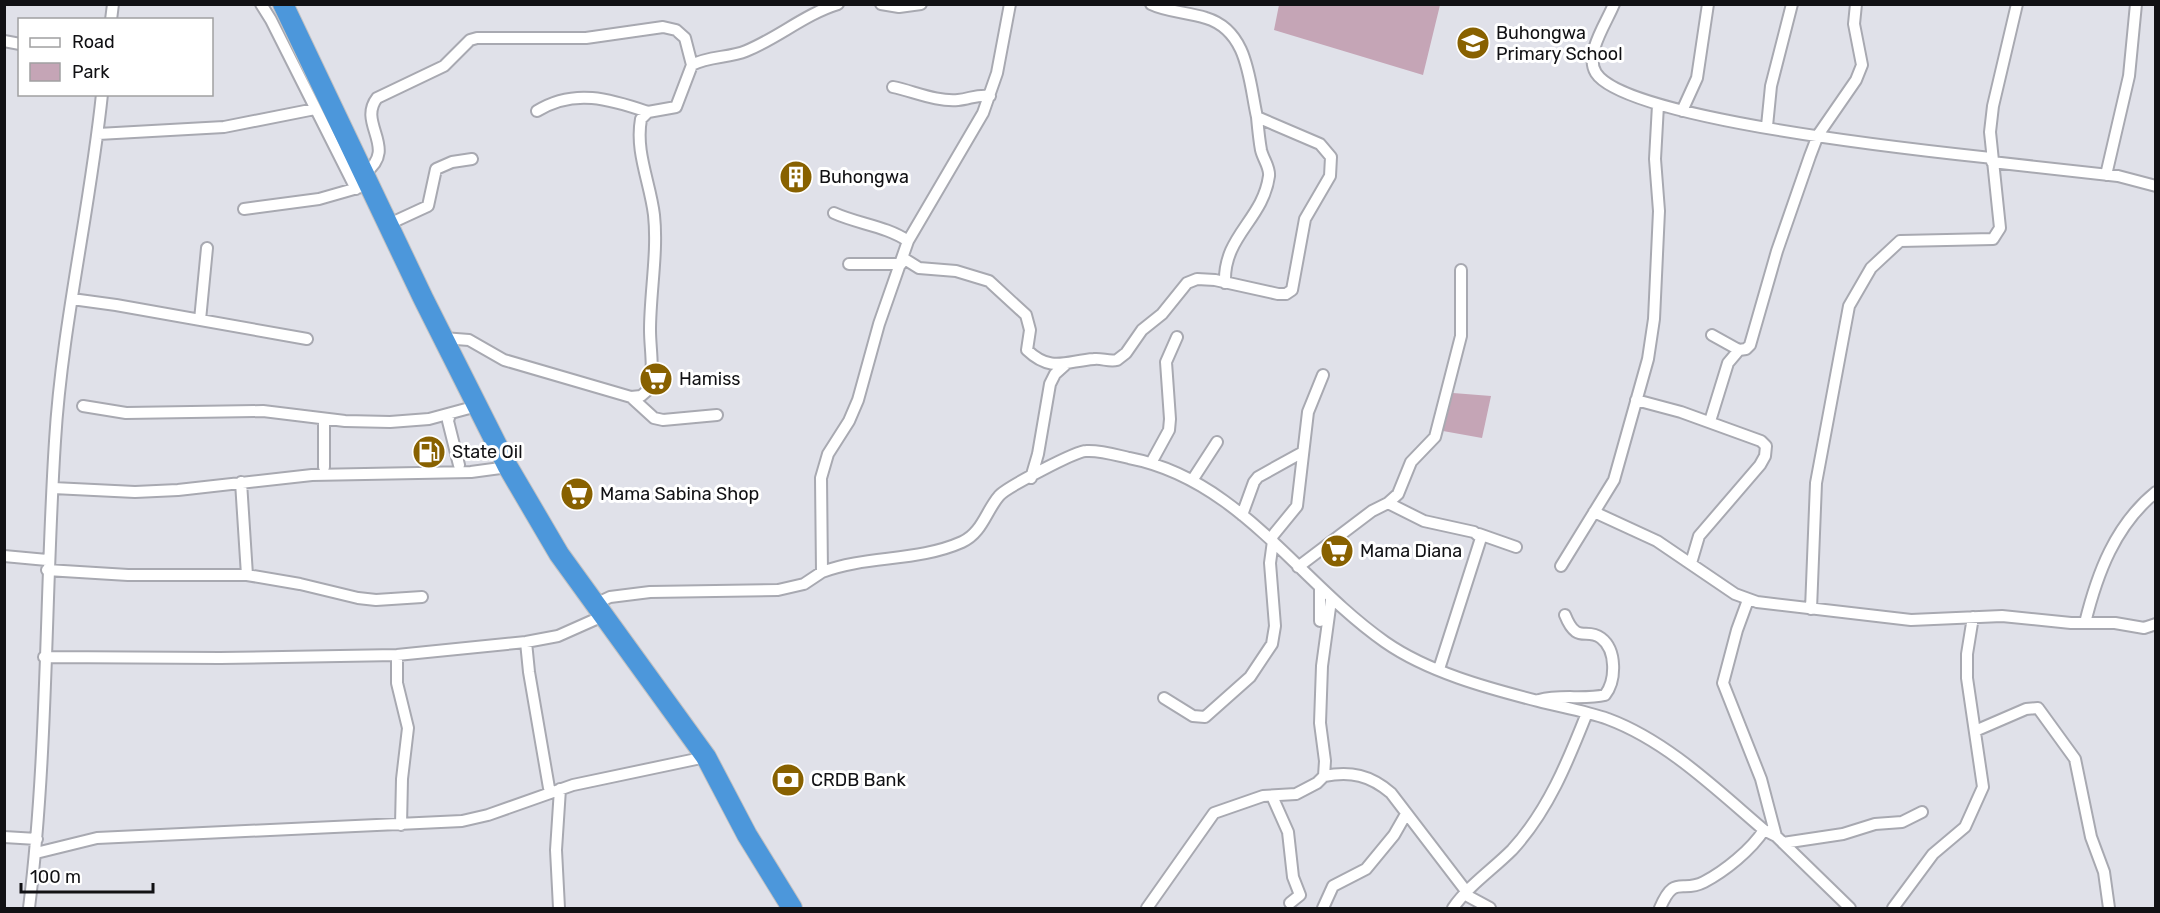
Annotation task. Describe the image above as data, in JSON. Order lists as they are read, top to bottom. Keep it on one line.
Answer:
{"places":{"school or university":["Buhongwa Primary School"],"building":["Buhongwa"],"supermarket":["Hamiss","Mama Sabina Shop","Mama Diana"],"fuel station":["State Oil"],"bank":["CRDB Bank"]},"legend":["Road","Park"],"scale_bar":"100 m"}
